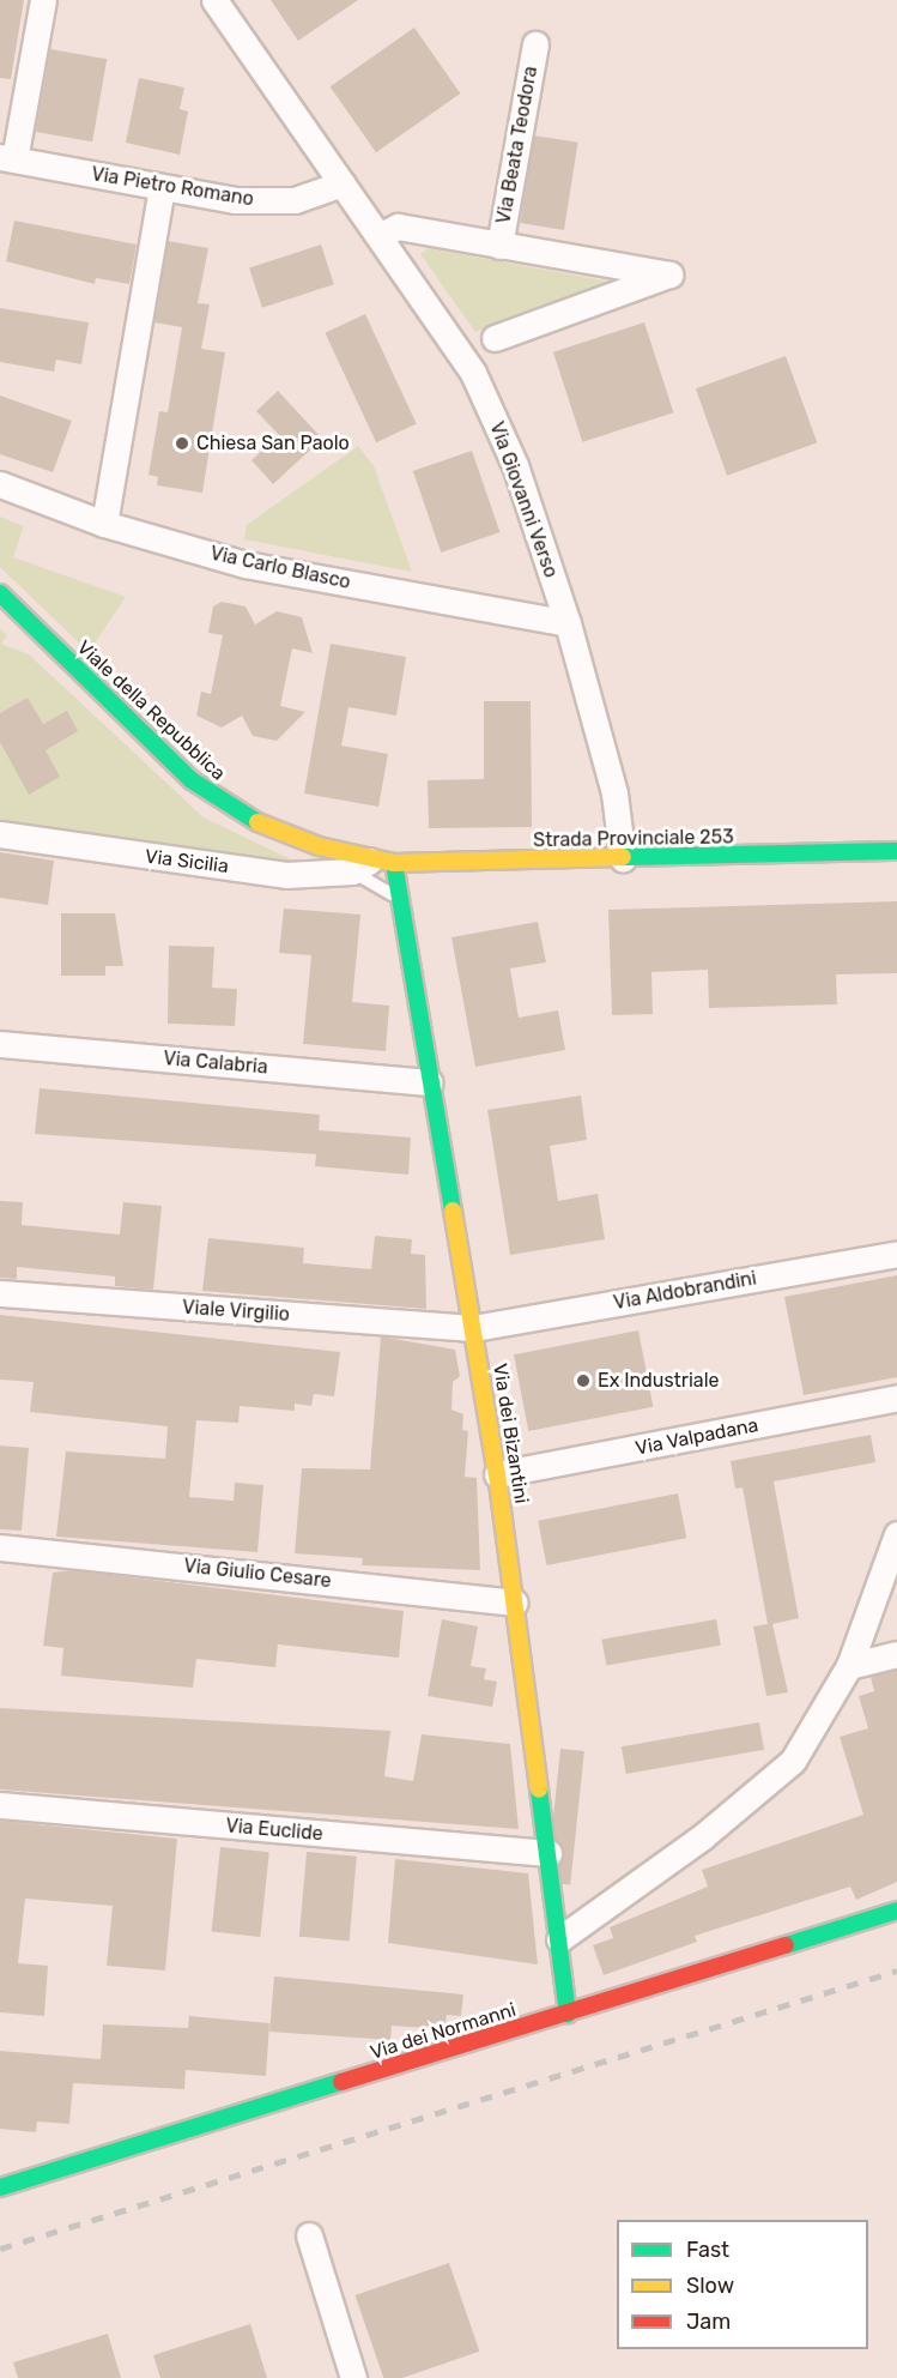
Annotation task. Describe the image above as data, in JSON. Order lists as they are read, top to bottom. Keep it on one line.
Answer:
{"streets":{"street":["Via Beata Teodora","Via Pietro Romano","Via Giovanni Verso","Via Carlo Blasco","Viale della Repubblica","Strada Provinciale 253","Via Sicilia","Via Calabria","Via Aldobrandini","Viale Virgilio","Via dei Bizantini","Via Valpadana","Via Giulio Cesare","Via Euclide","Via dei Normanni"]},"crossings":[["Via Beata Teodora","Via Giovanni Verso"],["Via Pietro Romano","Via Giovanni Verso"],["Via Giovanni Verso","Via Carlo Blasco"],["Via Giovanni Verso","Strada Provinciale 253"],["Viale della Repubblica","Strada Provinciale 253"],["Viale della Repubblica","Via Sicilia"],["Viale della Repubblica","Via dei Bizantini"],["Strada Provinciale 253","Via Sicilia"],["Strada Provinciale 253","Via dei Bizantini"],["Via Sicilia","Via dei Bizantini"],["Via Calabria","Via dei Bizantini"],["Via Aldobrandini","Viale Virgilio"],["Via Aldobrandini","Via dei Bizantini"],["Viale Virgilio","Via dei Bizantini"],["Via dei Bizantini","Via Valpadana"],["Via dei Bizantini","Via Giulio Cesare"],["Via dei Bizantini","Via Euclide"],["Via dei Bizantini","Via dei Normanni"]],"places":["Chiesa San Paolo","Ex Industriale"],"legend":["Fast","Slow","Jam"]}
